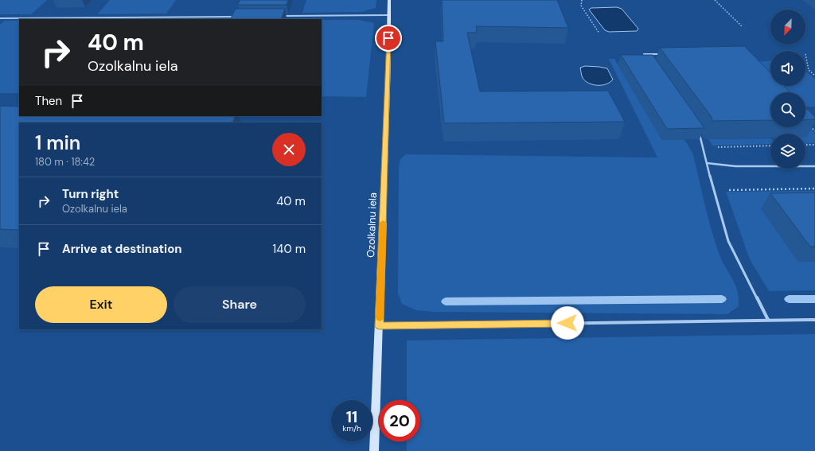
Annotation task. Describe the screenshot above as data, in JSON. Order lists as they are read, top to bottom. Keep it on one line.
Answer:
{"streets":{"street":["Ozolkalnu iela"]},"north":"bottom left","page":{"turn":["40 m","Ozolkalnu iela"],"then":"Then","heading":["1 min","180 m · 18:42"],"list":[{"name":"Turn right","note":"Ozolkalnu iela","value":"40 m"},{"name":"Arrive at destination","value":"140 m"}],"buttons":["Exit","Share"],"speed":"11 km/h","limit":"20"}}
